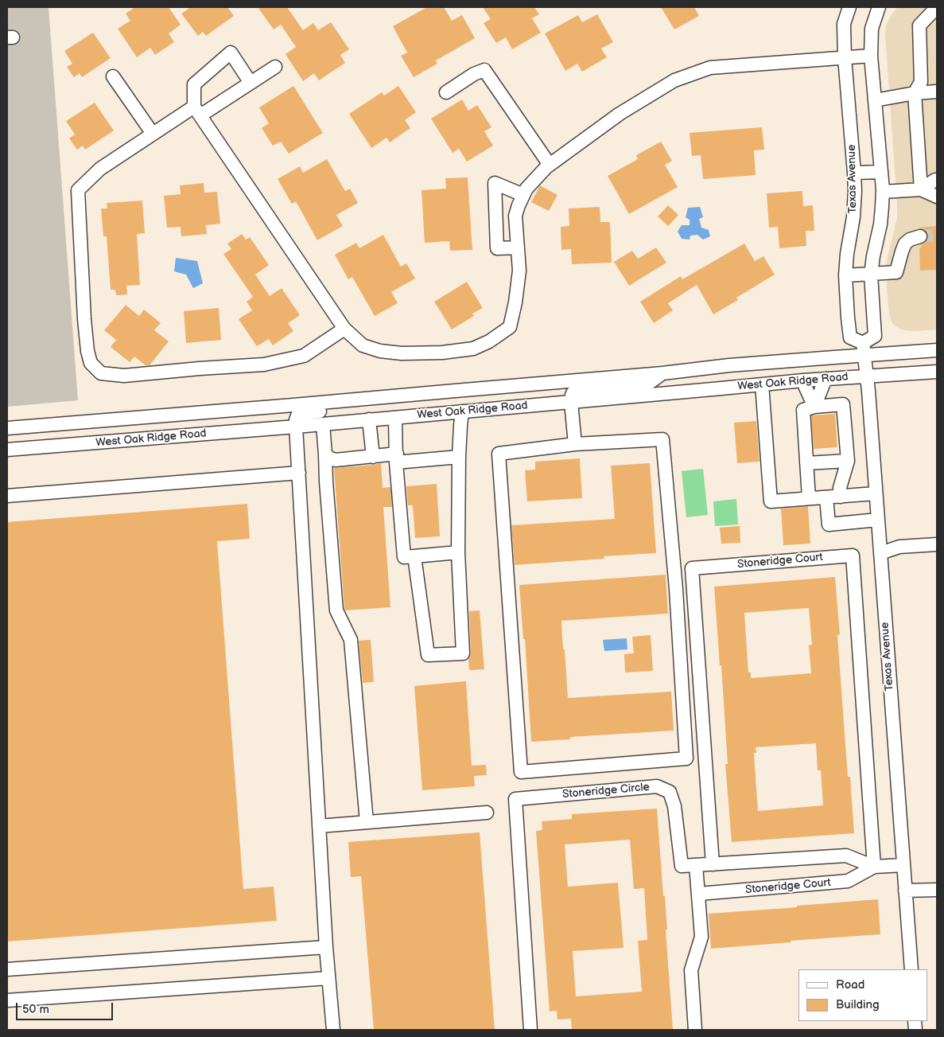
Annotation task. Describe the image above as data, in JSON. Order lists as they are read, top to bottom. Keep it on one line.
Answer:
{"streets":{"street":["Texas Avenue","West Oak Ridge Road","Stoneridge Court","Stoneridge Circle"]},"crossings":[["Texas Avenue","West Oak Ridge Road"],["Texas Avenue","Stoneridge Court"],["Stoneridge Court","Stoneridge Circle"]],"legend":["Road","Building"],"scale_bar":"50 m"}
